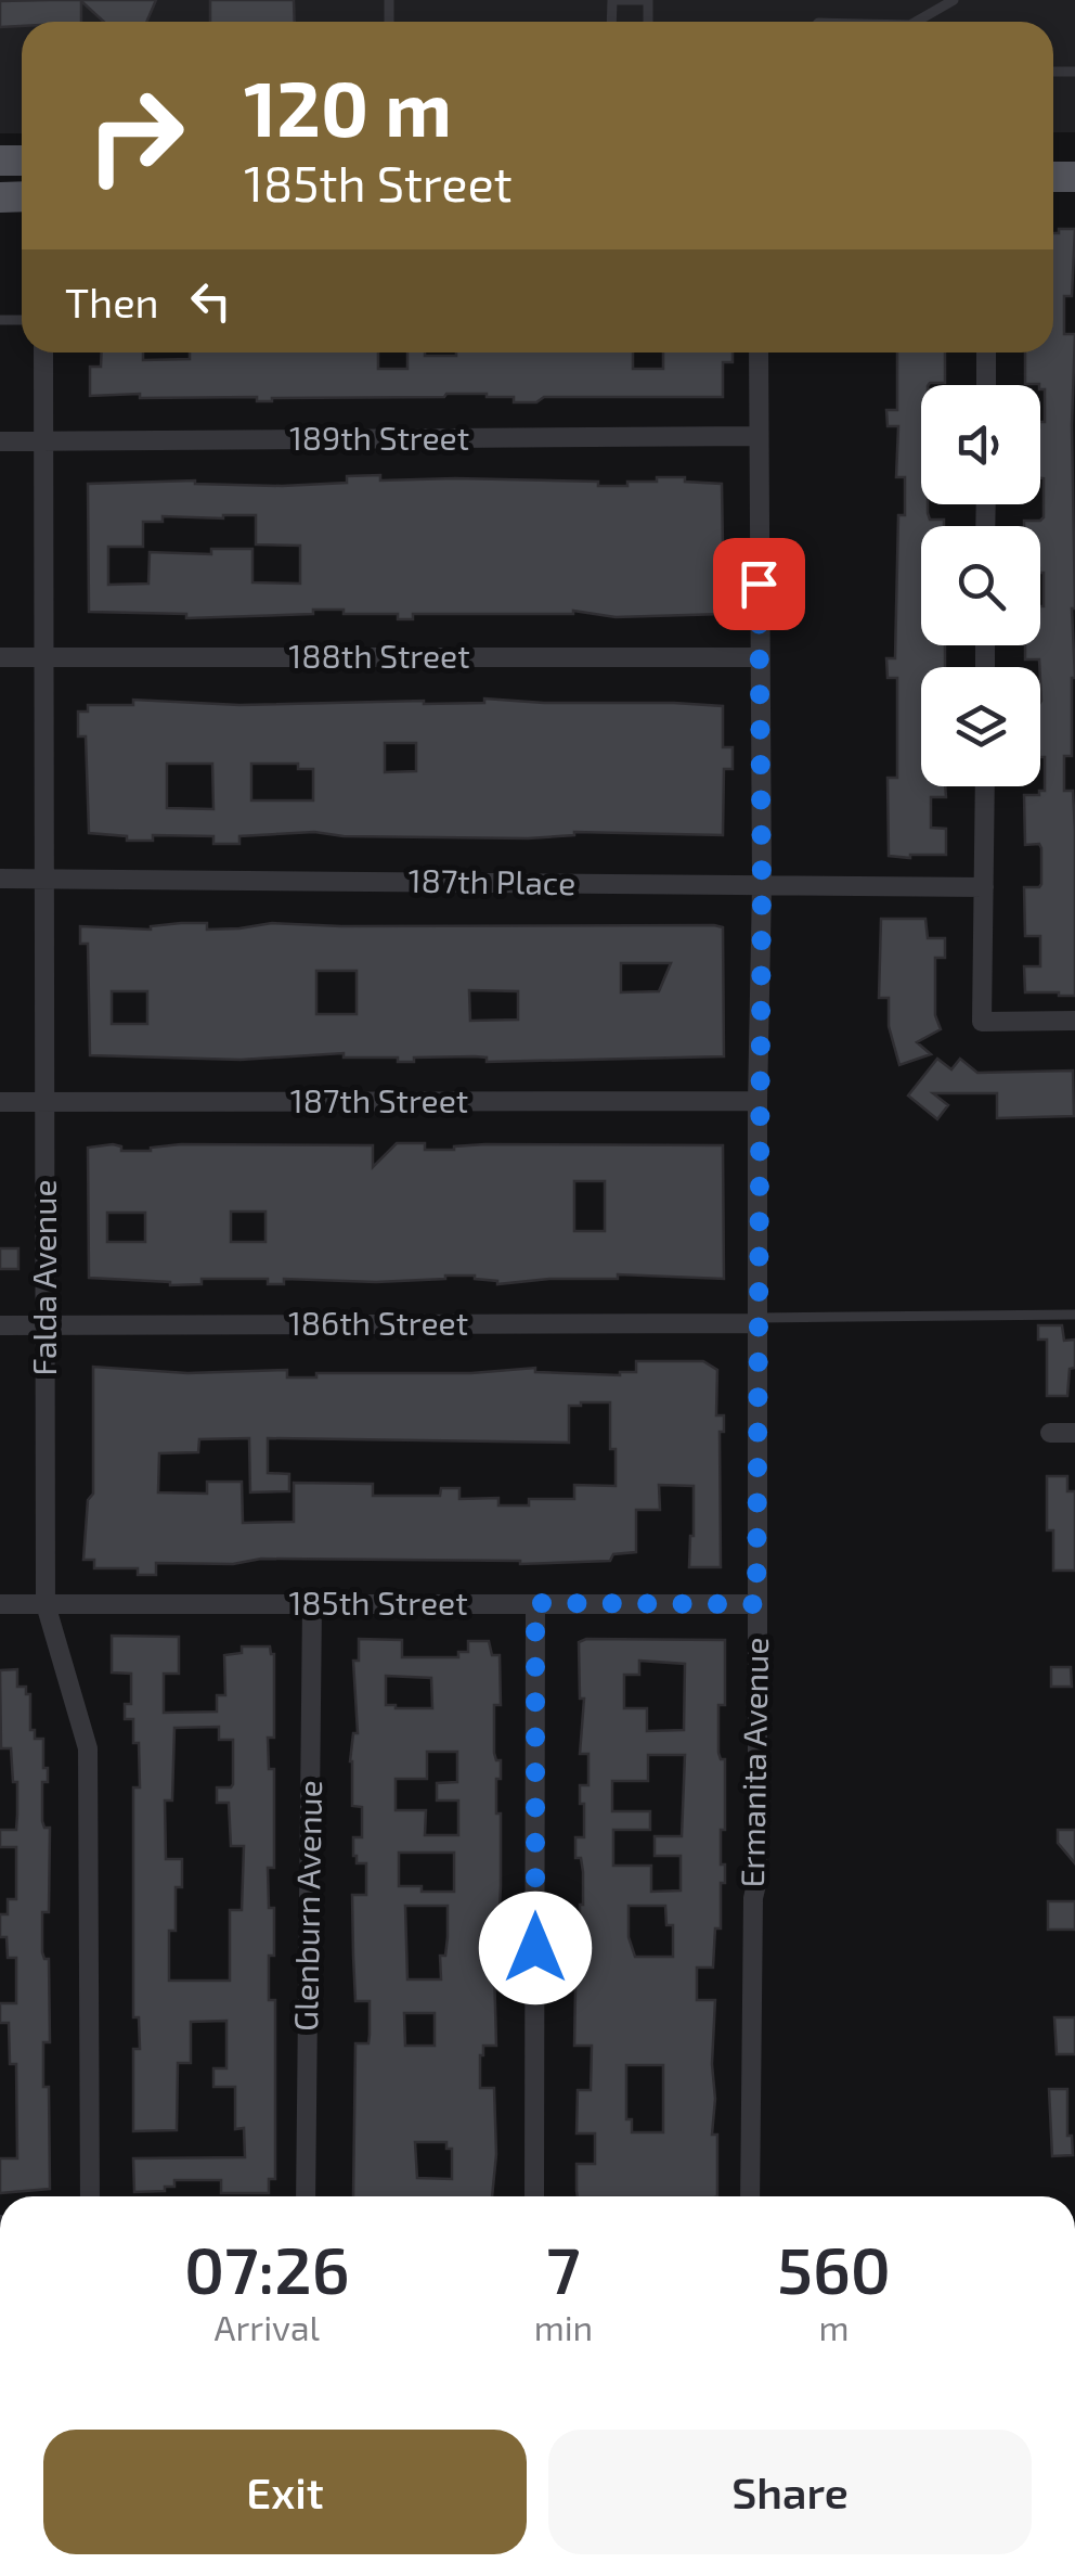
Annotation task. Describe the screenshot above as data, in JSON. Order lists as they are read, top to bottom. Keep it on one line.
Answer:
{"streets":{"street":["189th Street","188th Street","187th Place","187th Street","Falda Avenue","186th Street","185th Street","Ermanita Avenue","Glenburn Avenue"]},"crossings":[["189th Street","Falda Avenue"],["189th Street","Ermanita Avenue"],["188th Street","Falda Avenue"],["188th Street","Ermanita Avenue"],["187th Place","Falda Avenue"],["187th Place","Ermanita Avenue"],["187th Street","Falda Avenue"],["187th Street","Ermanita Avenue"],["Falda Avenue","186th Street"],["Falda Avenue","185th Street"],["186th Street","Ermanita Avenue"],["185th Street","Ermanita Avenue"],["185th Street","Glenburn Avenue"]],"page":{"turn":["120 m","185th Street"],"then":"Then","eta":["07:26","Arrival","7","min","560","m"],"buttons":["Exit","Share"]}}
